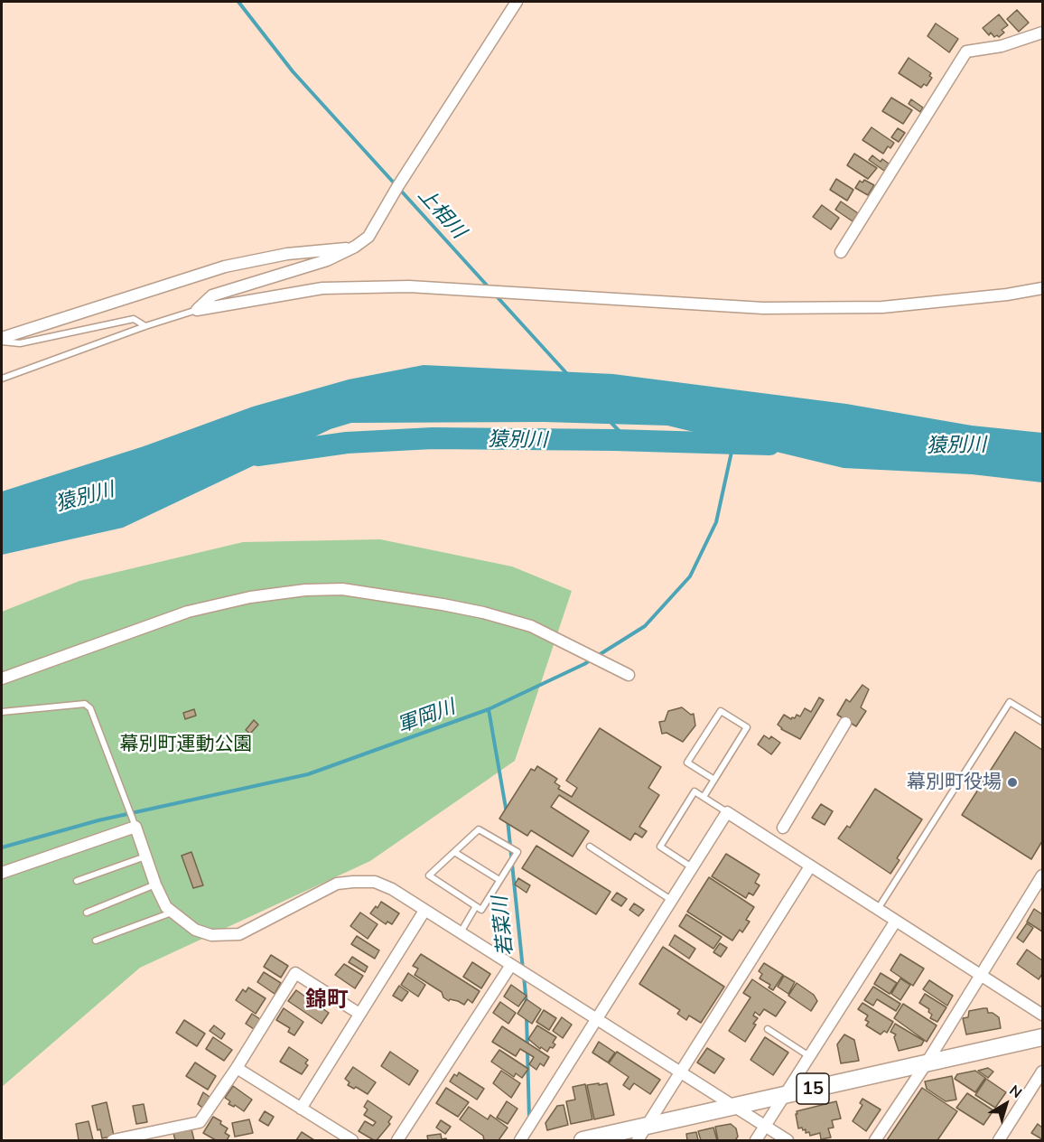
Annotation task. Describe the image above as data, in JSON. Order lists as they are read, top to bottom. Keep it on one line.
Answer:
{"streets":{"main road":["15"]},"districts":["錦町"],"water":["上相川","猿別川","軍岡川","若菜川"],"parks":["幕別町運動公園"],"places":["幕別町役場"],"north":"top right"}
